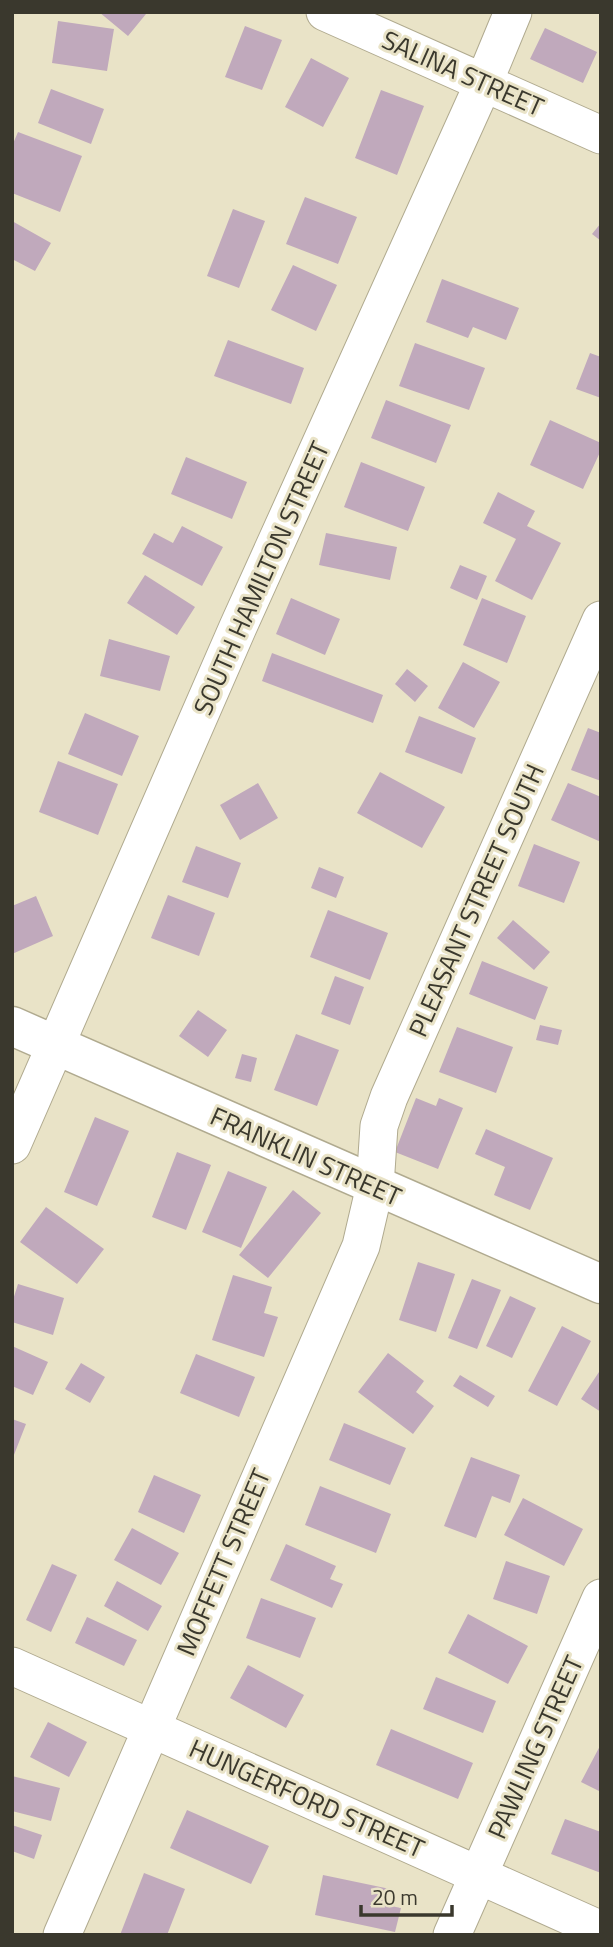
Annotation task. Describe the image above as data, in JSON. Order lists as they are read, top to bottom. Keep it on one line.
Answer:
{"streets":{"street":["SALINA STREET","SOUTH HAMILTON STREET","PLEASANT STREET SOUTH","FRANKLIN STREET","MOFFETT STREET","PAWLING STREET","HUNGERFORD STREET"]},"crossings":[["SALINA STREET","SOUTH HAMILTON STREET"],["SOUTH HAMILTON STREET","FRANKLIN STREET"],["PLEASANT STREET SOUTH","FRANKLIN STREET"],["PLEASANT STREET SOUTH","MOFFETT STREET"],["FRANKLIN STREET","MOFFETT STREET"],["MOFFETT STREET","HUNGERFORD STREET"],["PAWLING STREET","HUNGERFORD STREET"]],"scale_bar":"20 m"}
